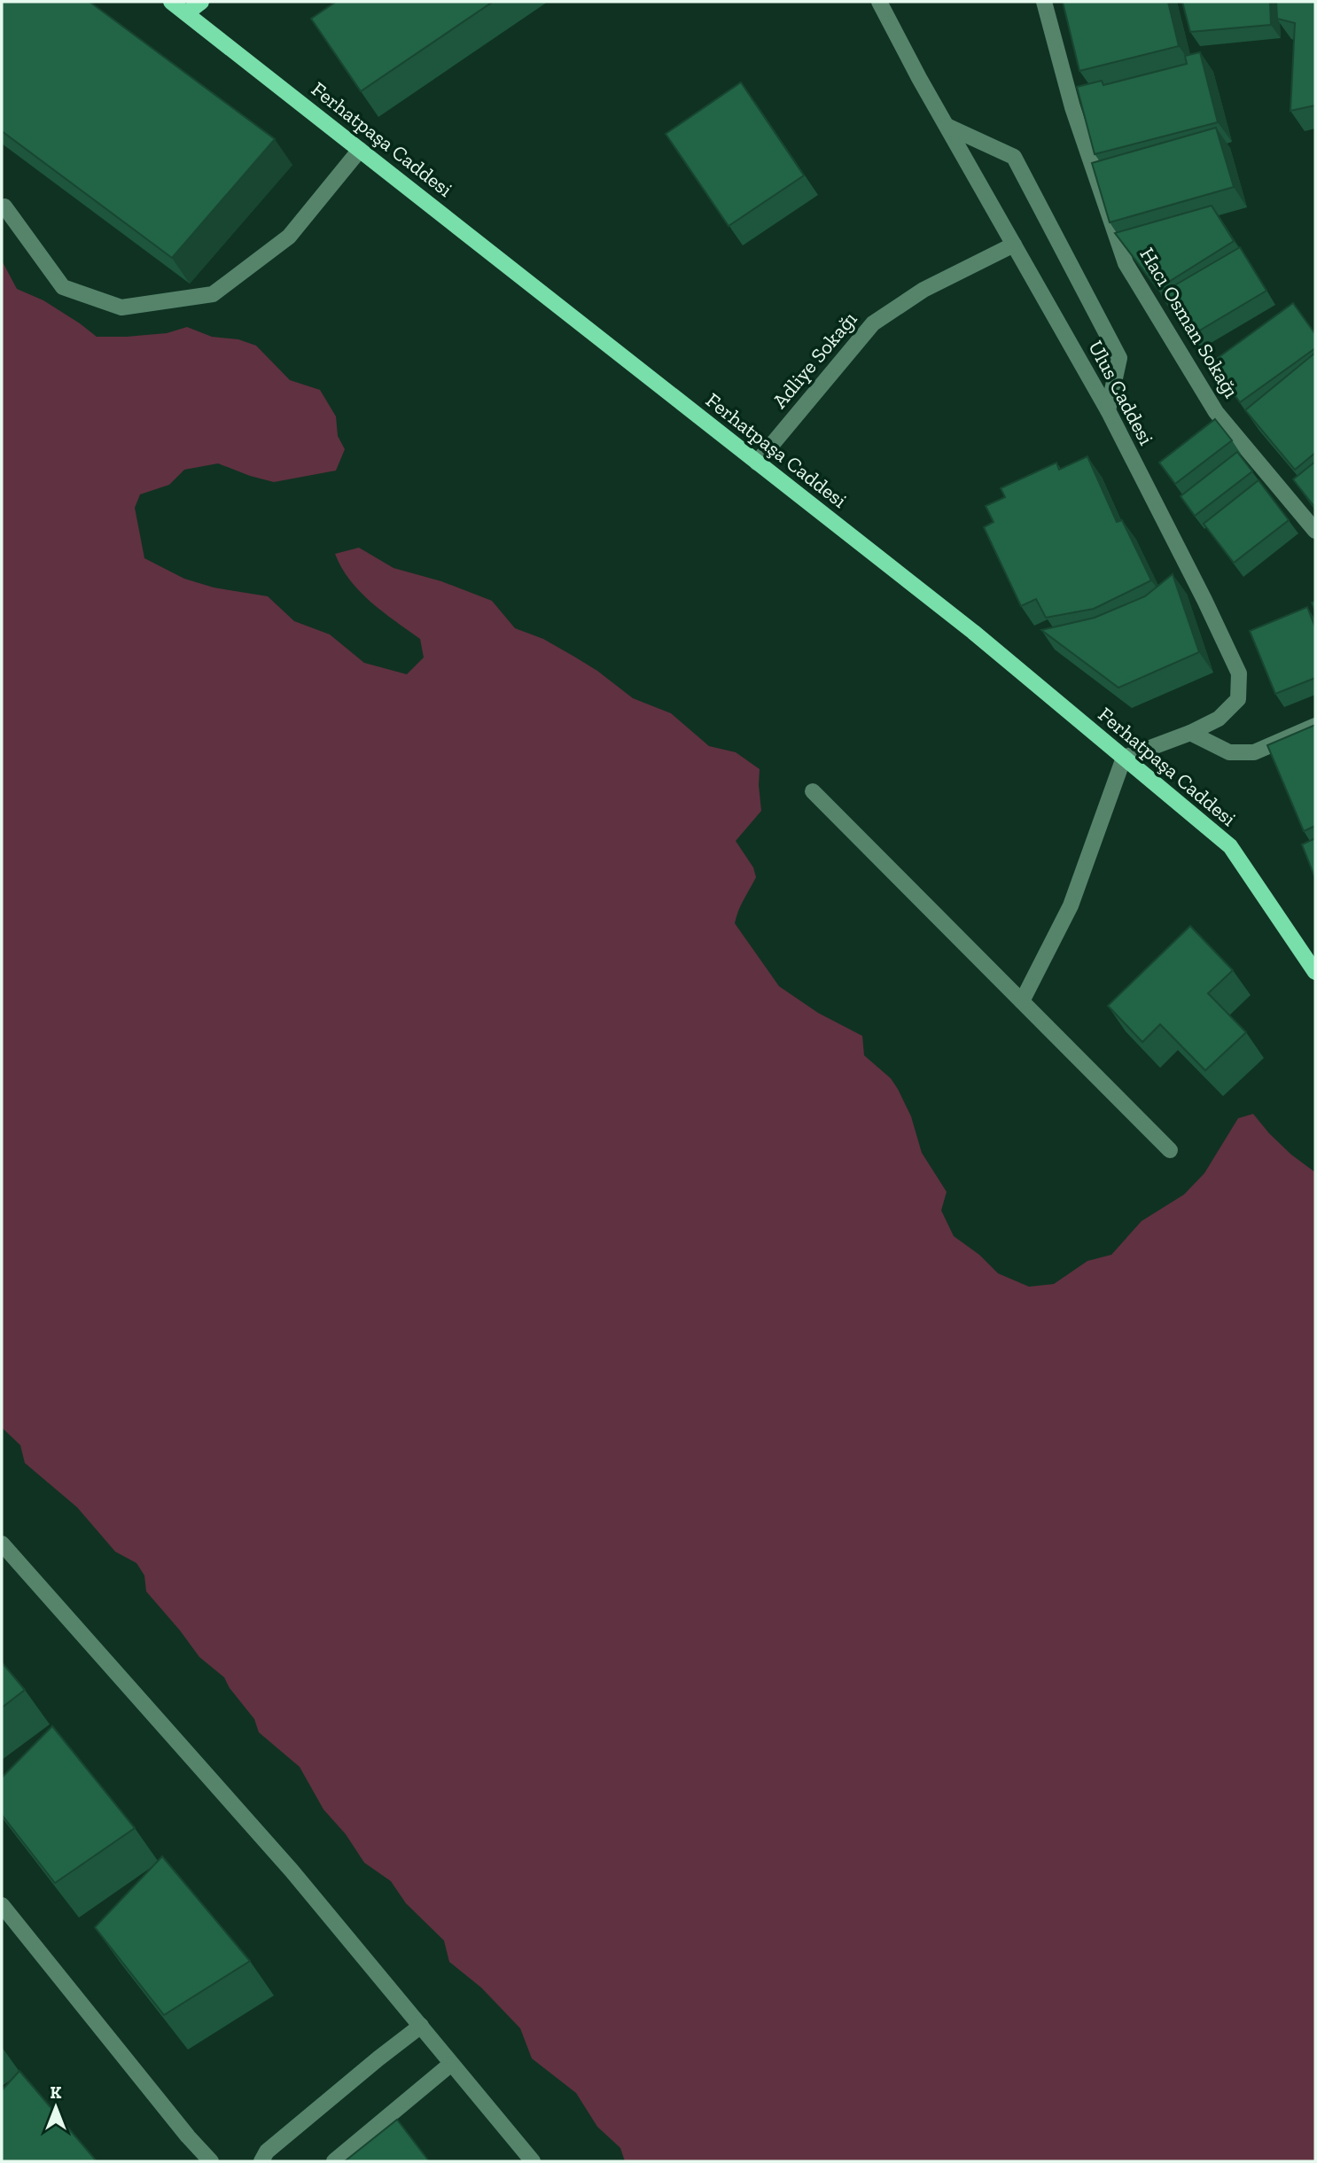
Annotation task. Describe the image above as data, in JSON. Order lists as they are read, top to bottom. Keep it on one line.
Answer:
{"streets":{"main road":["Ferhatpaşa Caddesi"],"street":["Hacı Osman Sokağı","Adliye Sokağı","Ulus Caddesi"]},"crossings":[["Ferhatpaşa Caddesi","Adliye Sokağı"],["Ferhatpaşa Caddesi","Ulus Caddesi"],["Adliye Sokağı","Ulus Caddesi"]],"north":"top"}
